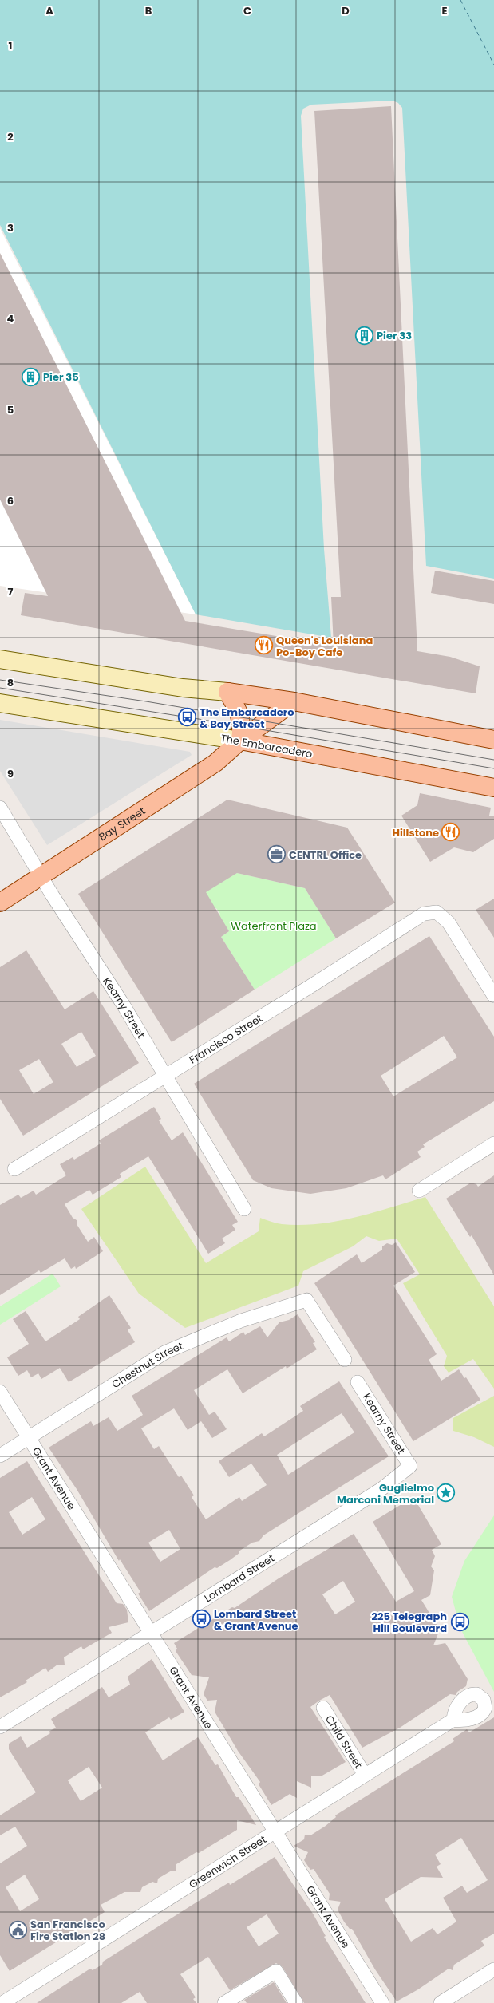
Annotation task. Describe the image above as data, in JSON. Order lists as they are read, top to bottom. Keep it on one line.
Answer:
{"streets":{"main road":["The Embarcadero","Bay Street"],"street":["Kearny Street","Francisco Street","Chestnut Street","Grant Avenue","Lombard Street","Child Street","Greenwich Street"]},"crossings":[["The Embarcadero","Bay Street"],["Bay Street","Kearny Street"],["Kearny Street","Francisco Street"],["Kearny Street","Lombard Street"],["Chestnut Street","Grant Avenue"],["Grant Avenue","Lombard Street"],["Grant Avenue","Greenwich Street"],["Child Street","Greenwich Street"]],"parks":["Waterfront Plaza"],"places":{"building":["Pier 33","Pier 35"],"restaurant":["Queen's Louisiana Po-Boy Cafe","Hillstone"],"bus stop":["The Embarcadero & Bay Street","Lombard Street & Grant Avenue","225 Telegraph Hill Boulevard"],"office":["CENTRL Office"],"place":["Guglielmo Marconi Memorial"],"public building":["San Francisco Fire Station 28"]},"grid":{"columns":["A","B","C","D","E"],"rows":["1","2","3","4","5","6","7","8","9"]}}
